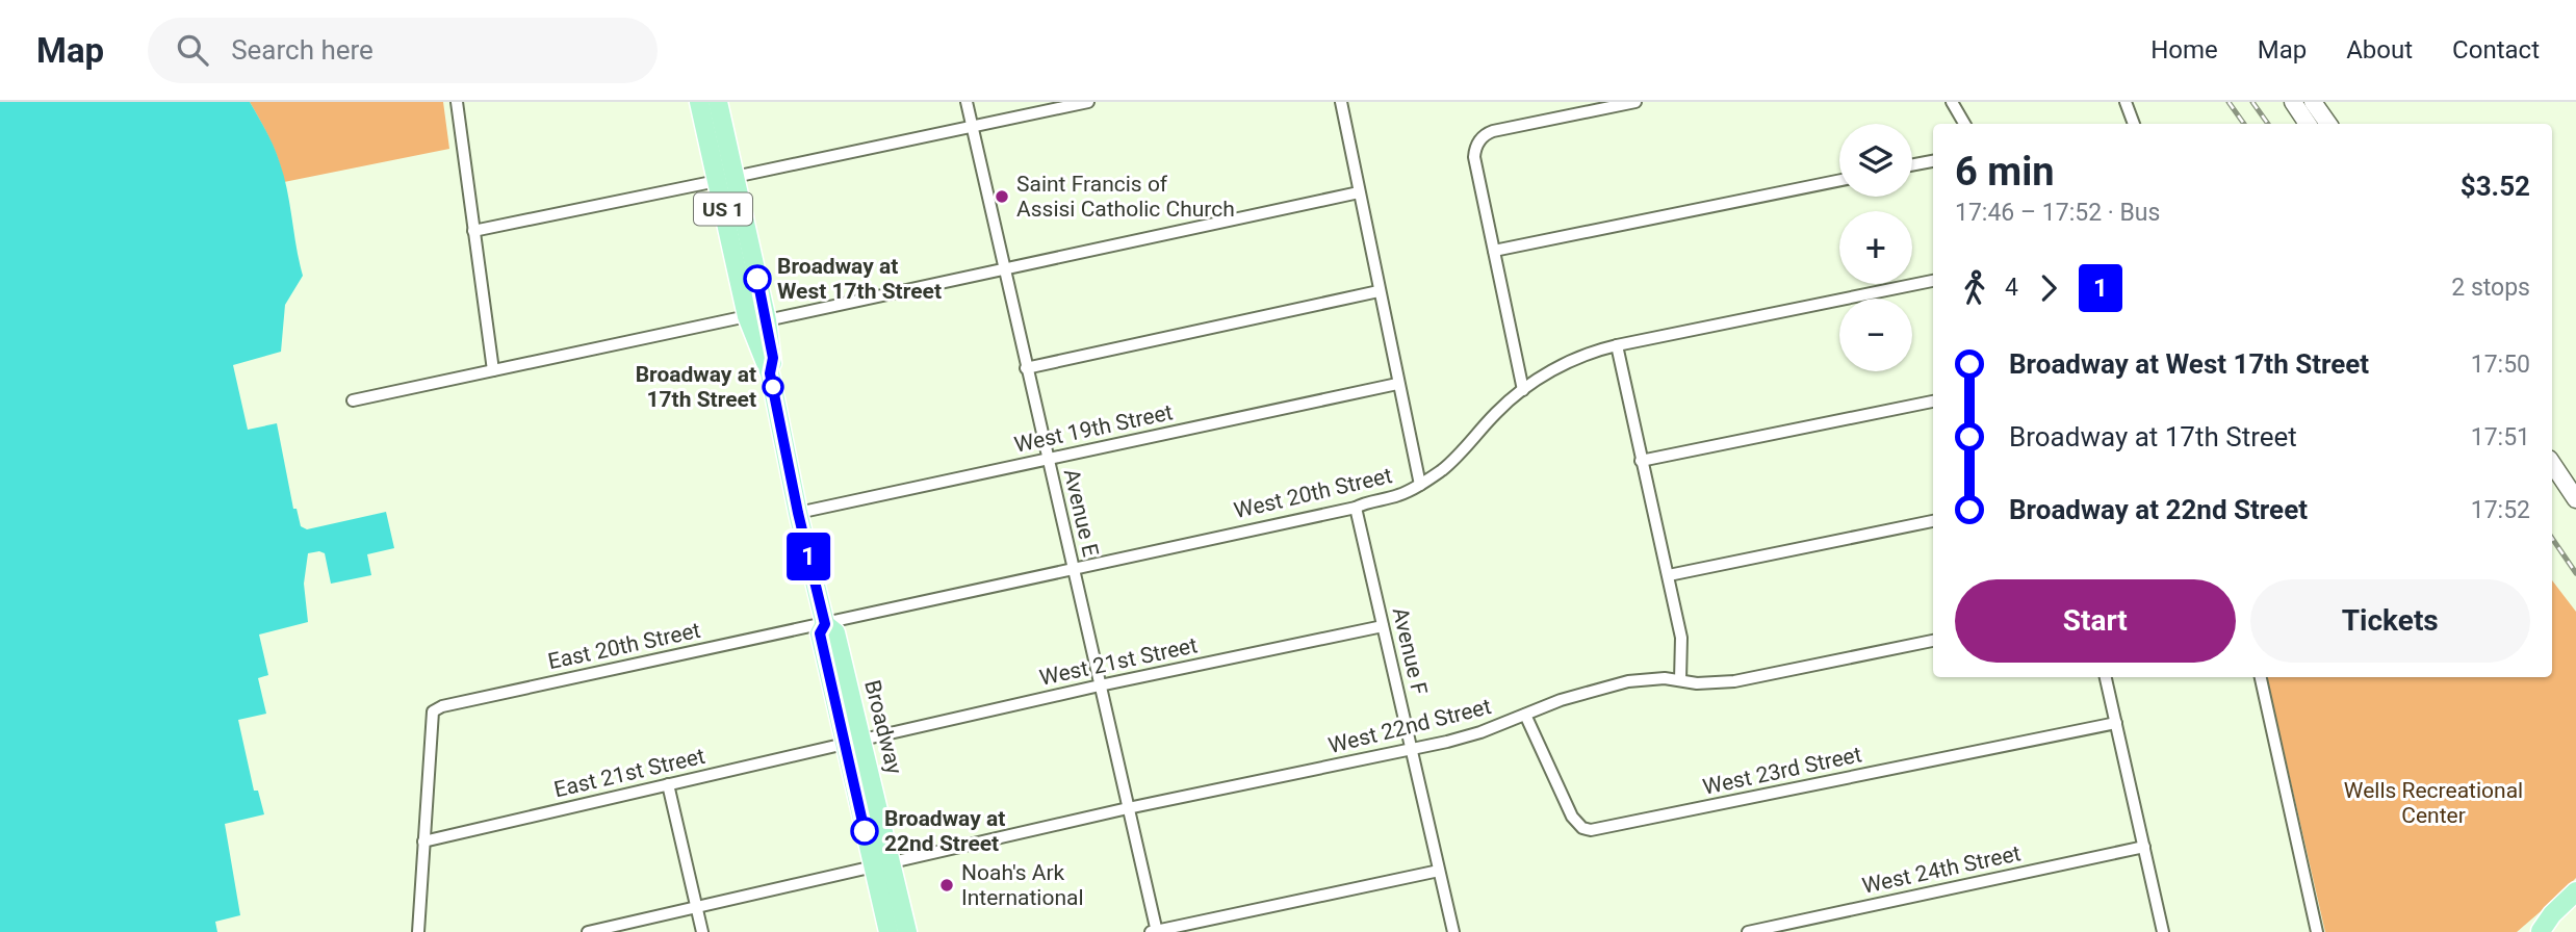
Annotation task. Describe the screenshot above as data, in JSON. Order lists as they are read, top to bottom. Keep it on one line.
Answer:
{"streets":{"main road":["US 1","Broadway"],"street":["West 19th Street","West 20th Street","Avenue E","East 20th Street","Avenue F","West 21st Street","West 22nd Street","West 23rd Street","East 21st Street","West 24th Street"]},"crossings":[["West 19th Street","Avenue E"],["West 19th Street","Broadway"],["West 20th Street","Avenue E"],["West 20th Street","East 20th Street"],["West 20th Street","Avenue F"],["West 20th Street","Broadway"],["Avenue E","West 21st Street"],["Avenue E","West 22nd Street"],["East 20th Street","Broadway"],["East 20th Street","East 21st Street"],["Avenue F","West 21st Street"],["Avenue F","West 22nd Street"],["West 21st Street","Broadway"],["West 21st Street","East 21st Street"],["West 22nd Street","Broadway"],["West 22nd Street","West 23rd Street"],["Broadway","East 21st Street"]],"parks":["Wells Recreational Center"],"places":["Saint Francis of Assisi Catholic Church","Broadway at West 17th Street","Broadway at 17th Street","Broadway at 22nd Street","Noah's Ark International"],"lines":["bus line 1"],"page":{"header":"Map","search":"Search here","nav":["Home","Map","About","Contact"],"on_map":"1","map_buttons":["+","−"],"heading":["6 min","17:46 – 17:52 · Bus","$3.52"],"legs":["4","1","2 stops"],"list":[{"name":"Broadway at West 17th Street","value":"17:50"},{"name":"Broadway at 17th Street","value":"17:51"},{"name":"Broadway at 22nd Street","value":"17:52"}],"buttons":["Start","Tickets"]}}
